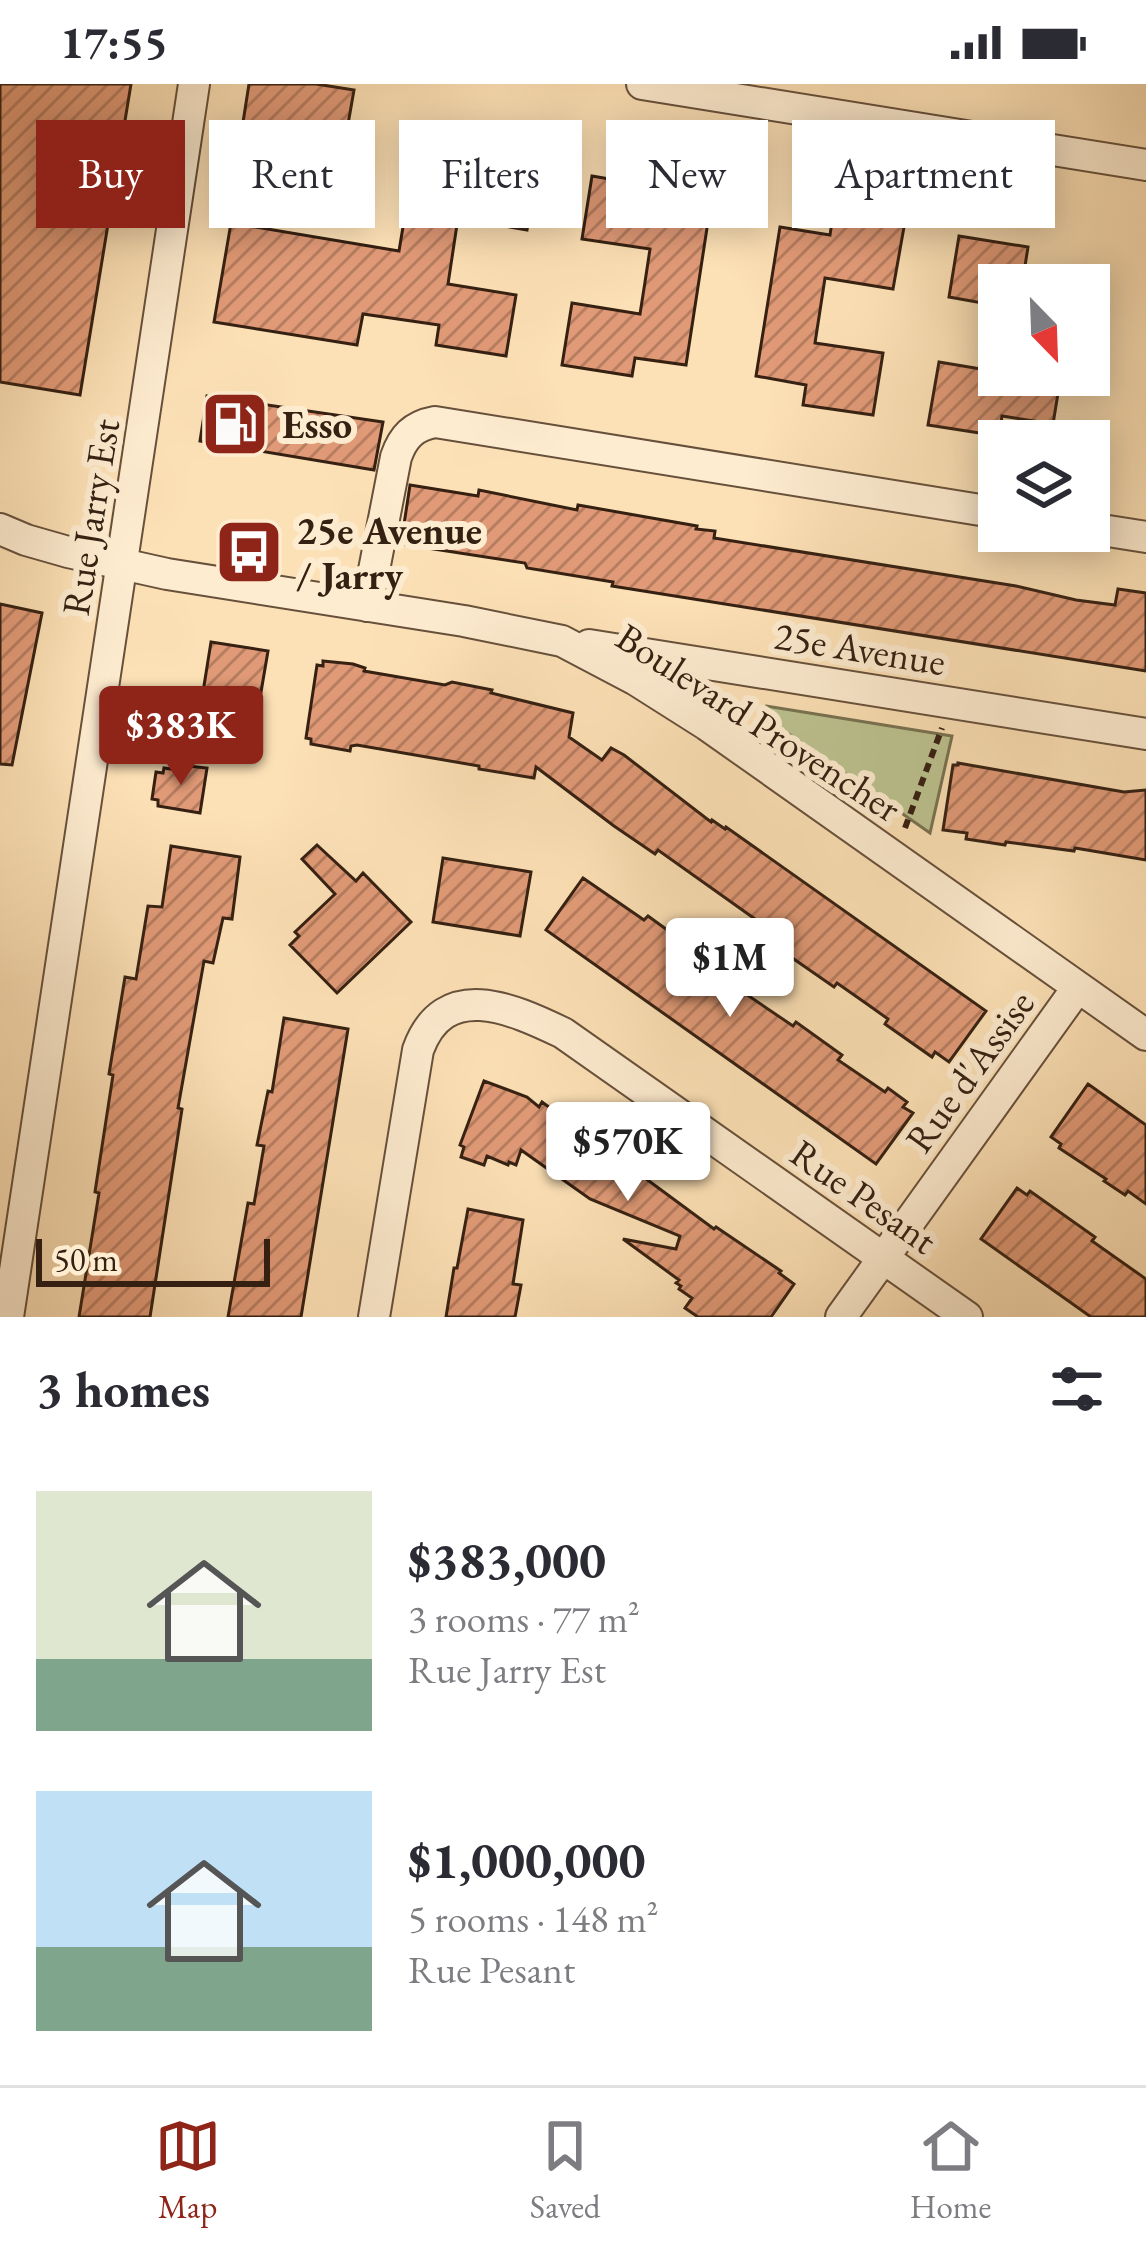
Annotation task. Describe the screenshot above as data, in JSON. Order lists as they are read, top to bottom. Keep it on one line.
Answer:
{"streets":{"street":["Rue Jarry Est","25e Avenue","Boulevard Provencher","Rue d'Assise","Rue Pesant"]},"crossings":[["Rue Jarry Est","Boulevard Provencher"],["25e Avenue","Boulevard Provencher"],["Boulevard Provencher","Rue d'Assise"],["Rue d'Assise","Rue Pesant"]],"places":{"fuel station":["Esso"],"bus stop":["25e Avenue / Jarry"]},"scale_bar":"50 m","north":"bottom right","page":{"status":"17:55","chip":["Buy","Rent","Filters","New","Apartment"],"price":["$383K","$1M","$570K"],"scale":"50 m","heading":"3 homes","list":[{"name":"$383,000","note":"3 rooms · 77 m² · Rue Jarry Est"},{"name":"$1,000,000","note":"5 rooms · 148 m² · Rue Pesant"}],"tabs":["Map","Saved","Home"]}}
